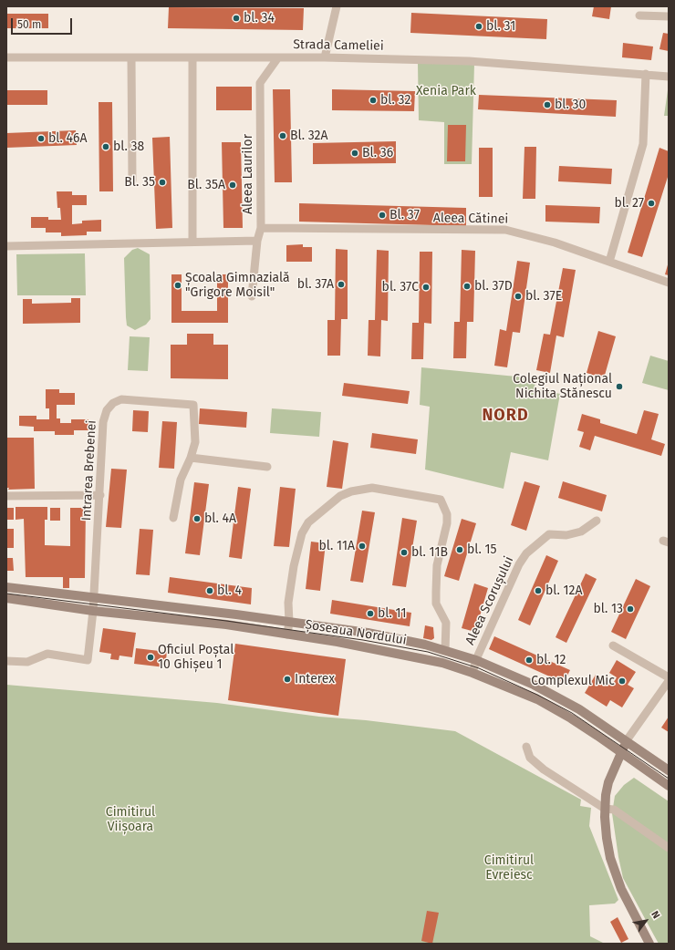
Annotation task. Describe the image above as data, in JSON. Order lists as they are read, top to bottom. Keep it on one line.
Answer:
{"streets":{"main road":["Șoseaua Nordului"],"street":["Strada Cameliei","Aleea Laurilor","Aleea Cătinei","Intrarea Brebenei","Aleea Scorușului"]},"crossings":[["Strada Cameliei","Aleea Laurilor"],["Aleea Laurilor","Aleea Cătinei"],["Intrarea Brebenei","Șoseaua Nordului"],["Aleea Scorușului","Șoseaua Nordului"]],"districts":["NORD"],"parks":["Xenia Park","Cimitirul Viișoara","Cimitirul Evreiesc"],"places":["bl. 34","bl. 31","bl. 32","bl. 30","Bl. 32A","bl. 46A","bl. 38","Bl. 36","Bl. 35","Bl. 35A","bl. 27","Bl. 37","bl. 37A","Școala Gimnazială \"Grigore Moisil\"","bl. 37D","bl. 37C","bl. 37E","Colegiul Național Nichita Stănescu","bl. 4A","bl. 11A","bl. 15","bl. 11B","bl. 4","bl. 12A","bl. 13","bl. 11","Oficiul Poștal 10 Ghișeu 1","bl. 12","Interex","Complexul Mic"],"scale_bar":"50 m","north":"top right"}
